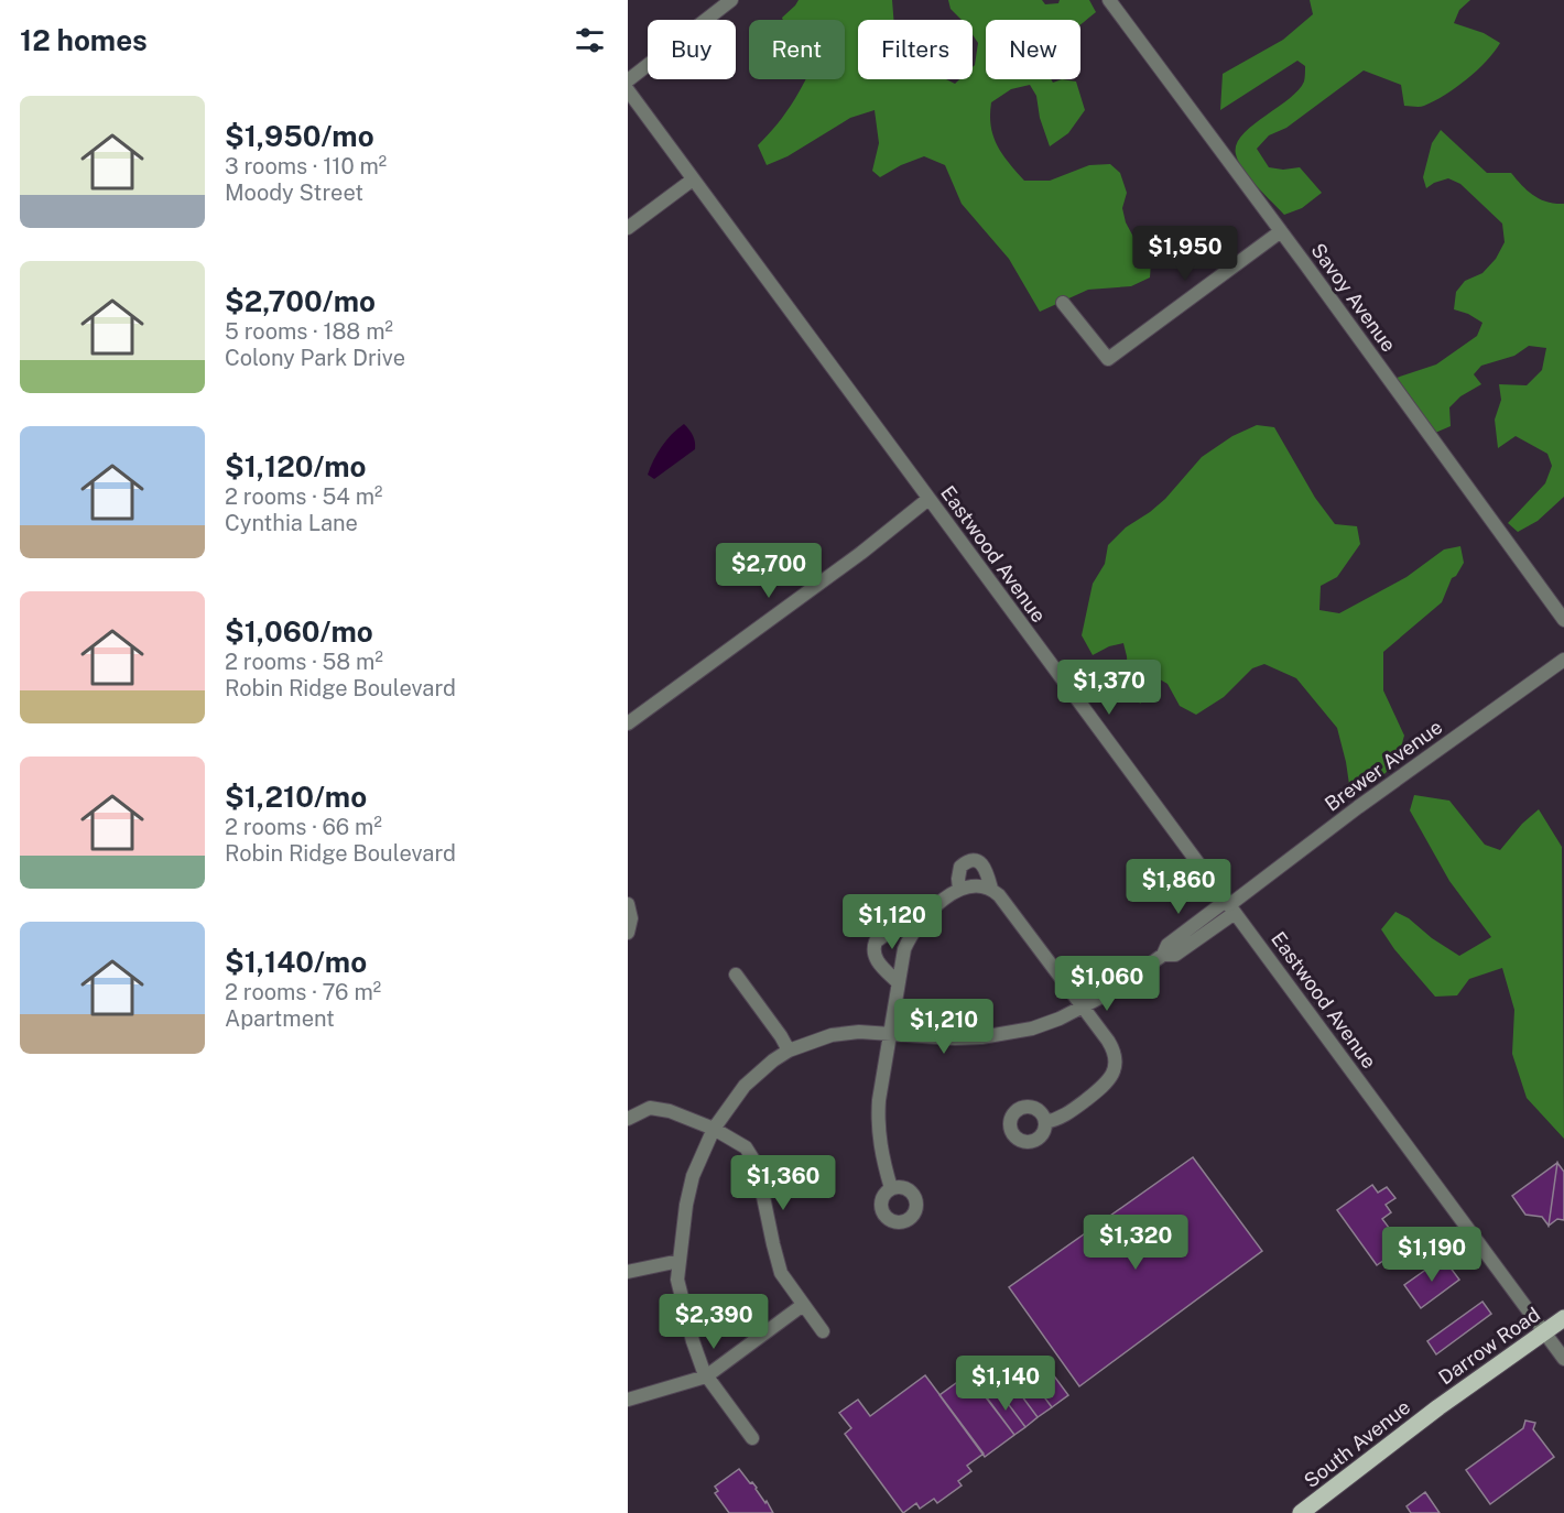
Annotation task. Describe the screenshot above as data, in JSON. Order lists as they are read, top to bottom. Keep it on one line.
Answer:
{"streets":{"main road":["Darrow Road","South Avenue"],"street":["Savoy Avenue","Eastwood Avenue","Brewer Avenue"]},"crossings":[["Eastwood Avenue","Brewer Avenue"],["Eastwood Avenue","Darrow Road"],["Darrow Road","South Avenue"]],"page":{"heading":"12 homes","chip":["Buy","Rent","Filters","New"],"list":[{"name":"$1,950/mo","note":"3 rooms · 110 m² · Moody Street"},{"name":"$2,700/mo","note":"5 rooms · 188 m² · Colony Park Drive"},{"name":"$1,120/mo","note":"2 rooms · 54 m² · Cynthia Lane"},{"name":"$1,060/mo","note":"2 rooms · 58 m² · Robin Ridge Boulevard"},{"name":"$1,210/mo","note":"2 rooms · 66 m² · Robin Ridge Boulevard"},{"name":"$1,140/mo","note":"2 rooms · 76 m² · Apartment"}],"price":["$1,950","$2,700","$1,370","$1,860","$1,120","$1,060","$1,210","$1,360","$1,320","$1,190","$2,390","$1,140"]}}
